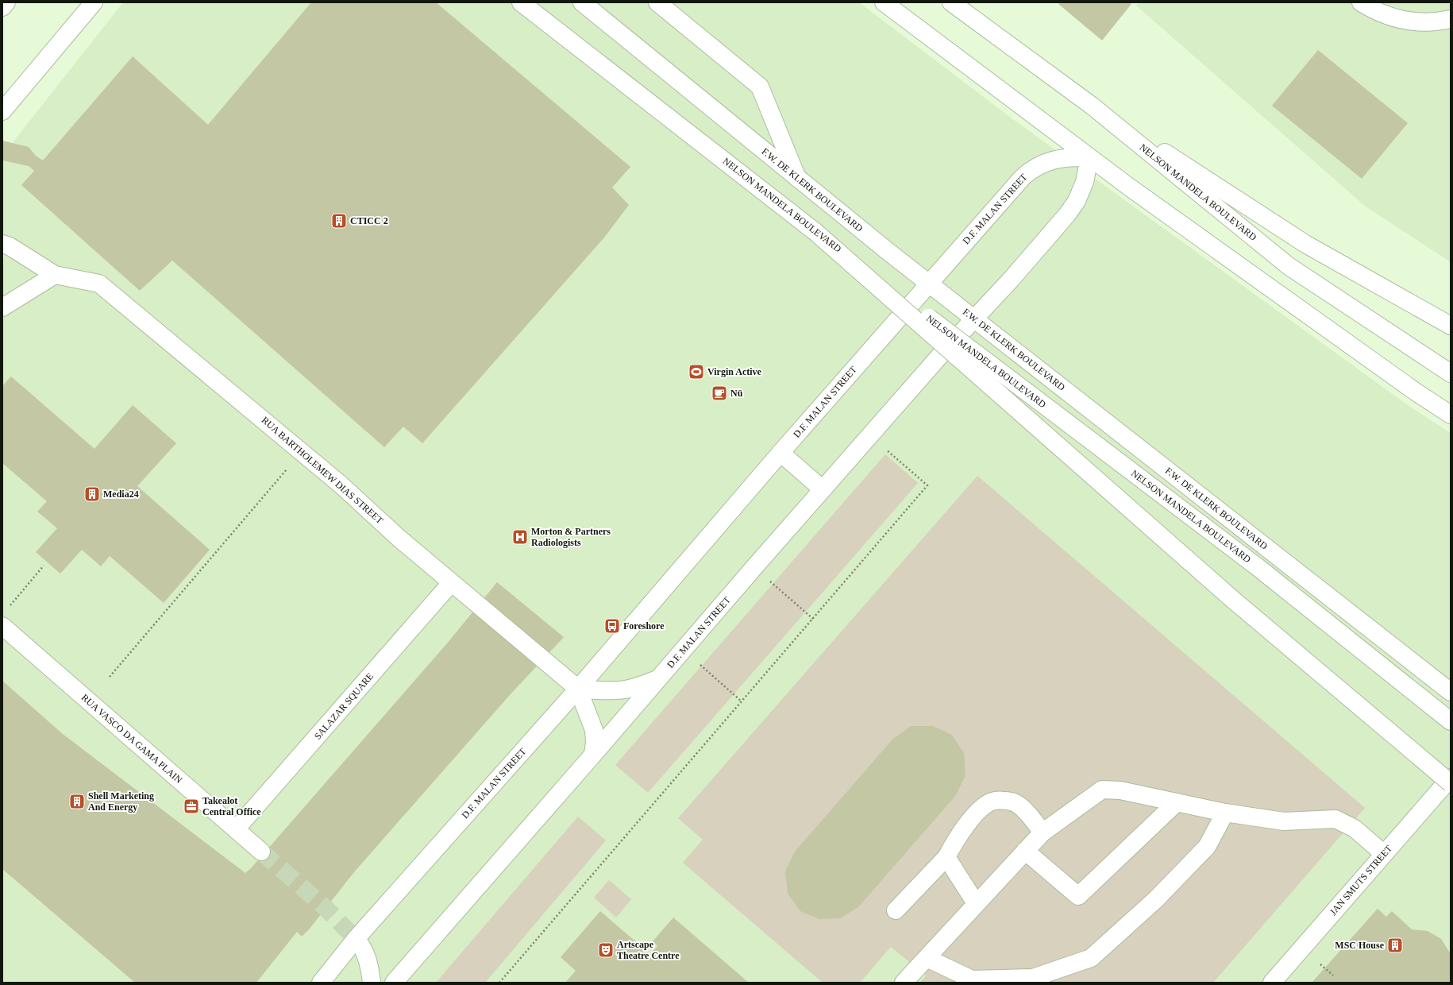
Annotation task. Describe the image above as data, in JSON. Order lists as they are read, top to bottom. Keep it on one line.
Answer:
{"streets":{"main road":["F.W. DE KLERK BOULEVARD","NELSON MANDELA BOULEVARD","D.F. MALAN STREET","RUA BARTHOLEMEW DIAS STREET","SALAZAR SQUARE","RUA VASCO DA GAMA PLAIN","JAN SMUTS STREET"]},"crossings":[["F.W. DE KLERK BOULEVARD","D.F. MALAN STREET"],["D.F. MALAN STREET","RUA BARTHOLEMEW DIAS STREET"],["RUA BARTHOLEMEW DIAS STREET","SALAZAR SQUARE"],["SALAZAR SQUARE","RUA VASCO DA GAMA PLAIN"]],"places":{"building":["CTICC 2","Media24","Shell Marketing And Energy","MSC House"],"sports":["Virgin Active"],"cafe":["Nü"],"hospital":["Morton & Partners Radiologists"],"bus stop":["Foreshore"],"office":["Takealot Central Office"],"theatre":["Artscape Theatre Centre"]}}
